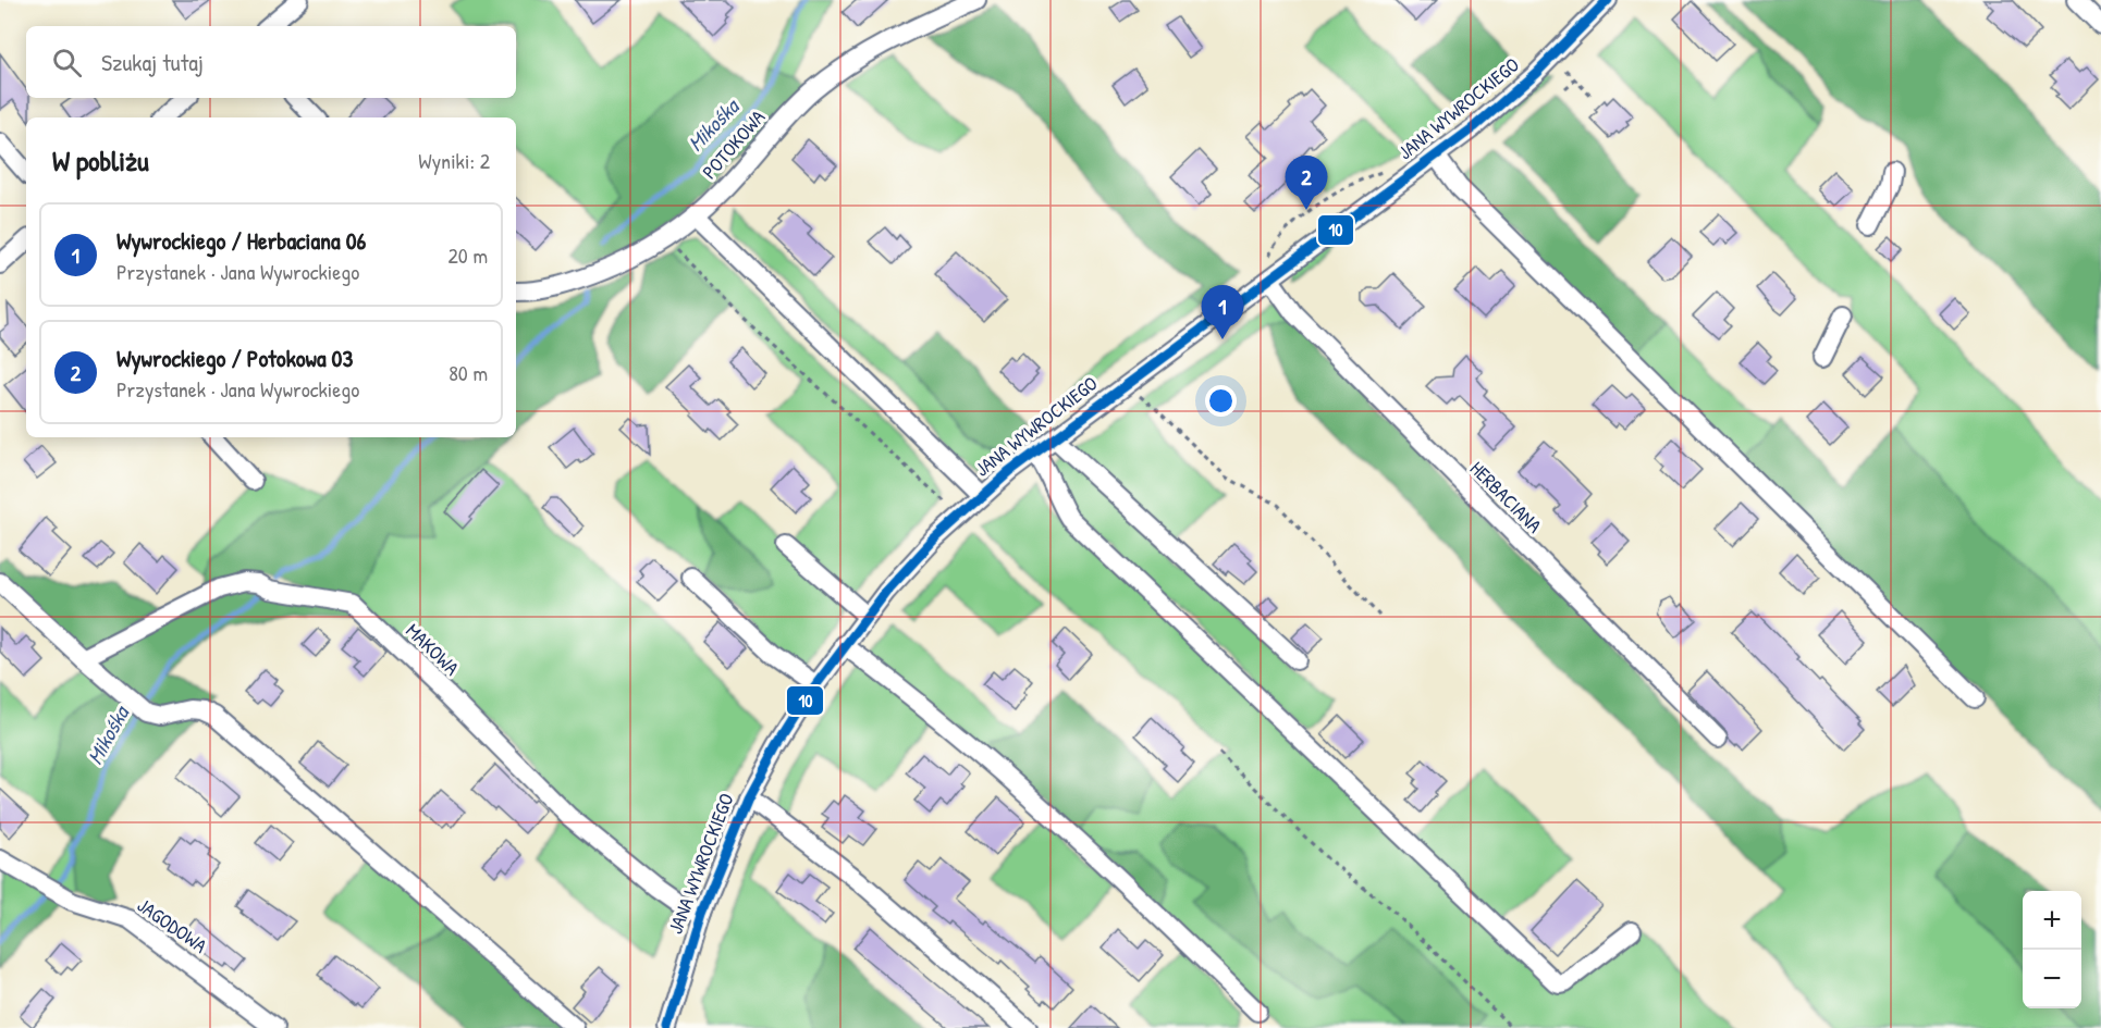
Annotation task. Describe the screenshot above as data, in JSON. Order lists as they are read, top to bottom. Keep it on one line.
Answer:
{"streets":{"street":["JANA WYWROCKIEGO","POTOKOWA","HERBACIANA","MAKOWA","JAGODOWA"]},"crossings":[["JANA WYWROCKIEGO","HERBACIANA"],["JANA WYWROCKIEGO","MAKOWA"]],"water":["Mikośka"],"lines":["transit line 10"],"page":{"search":"Szukaj tutaj","heading":["W pobliżu","Wyniki: 2"],"pins":["2","1"],"list":[{"mark":"1","name":"Wywrockiego / Herbaciana 06","note":"Przystanek · Jana Wywrockiego","value":"20 m"},{"mark":"2","name":"Wywrockiego / Potokowa 03","note":"Przystanek · Jana Wywrockiego","value":"80 m"}],"map_buttons":["+","−"]}}
